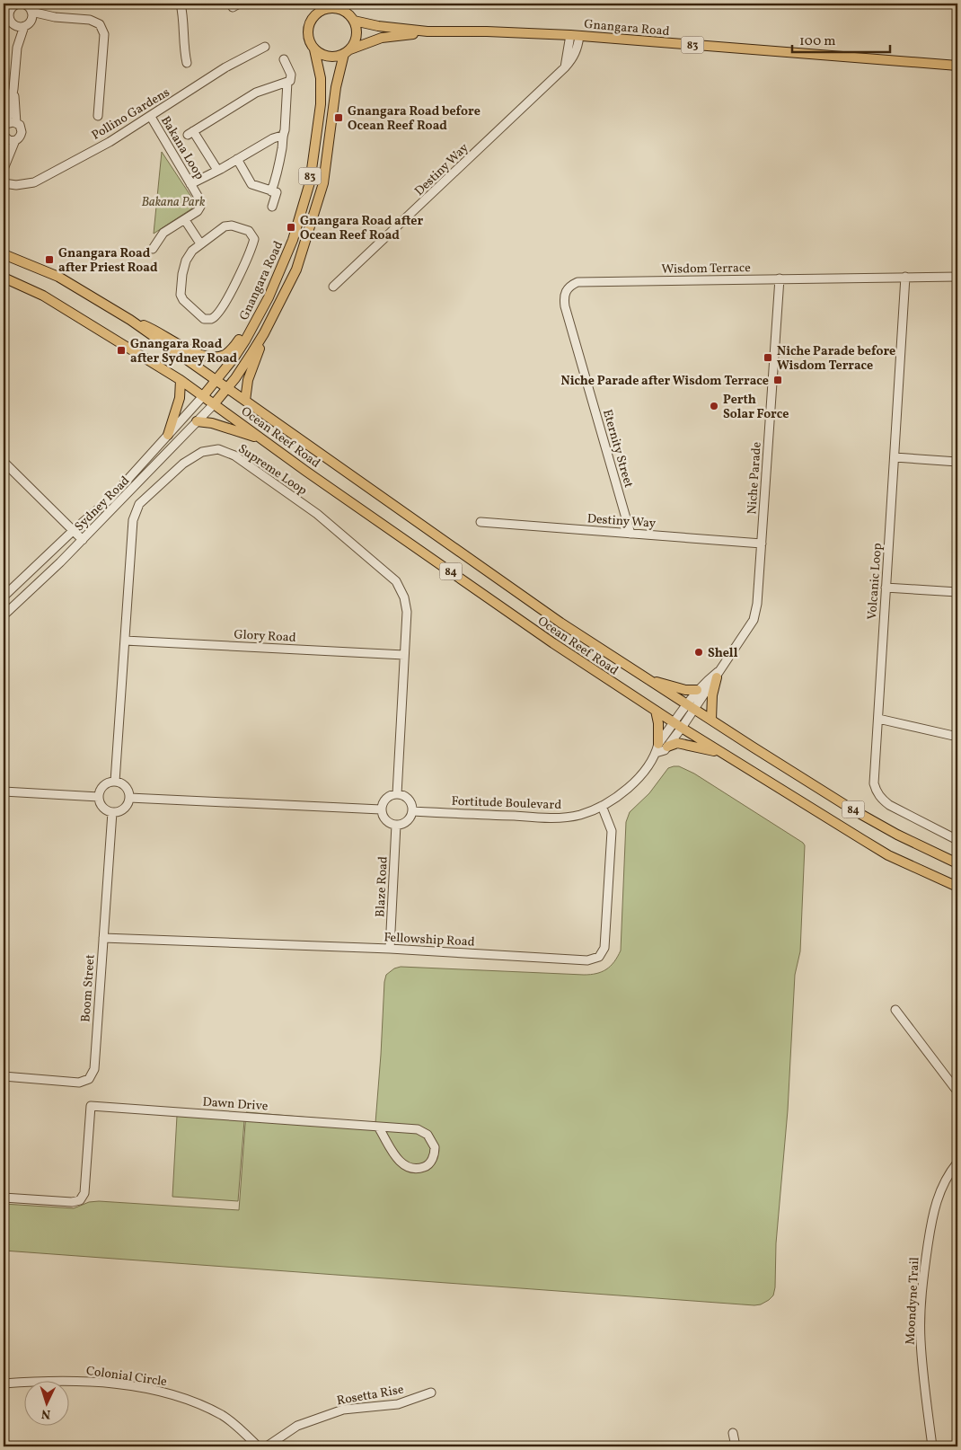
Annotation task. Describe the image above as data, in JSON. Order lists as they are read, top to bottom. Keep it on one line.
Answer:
{"streets":{"main road":["Gnangara Road","83","Ocean Reef Road","84"],"street":["Pollino Gardens","Bakana Loop","Destiny Way","Wisdom Terrace","Eternity Street","Supreme Loop","Niche Parade","Sydney Road","Volcanic Loop","Glory Road","Fortitude Boulevard","Blaze Road","Fellowship Road","Boom Street","Dawn Drive","Moondyne Trail","Colonial Circle","Rosetta Rise"]},"crossings":[["Gnangara Road","83"],["Gnangara Road","Destiny Way"],["Gnangara Road","Ocean Reef Road"],["Gnangara Road","Sydney Road"],["Gnangara Road","84"],["83","84"],["Pollino Gardens","Bakana Loop"],["Destiny Way","Eternity Street"],["Destiny Way","Niche Parade"],["Wisdom Terrace","Eternity Street"],["Wisdom Terrace","Niche Parade"],["Wisdom Terrace","Volcanic Loop"],["Ocean Reef Road","Niche Parade"],["Ocean Reef Road","Sydney Road"],["Ocean Reef Road","84"],["Ocean Reef Road","Fortitude Boulevard"],["Supreme Loop","Glory Road"],["Supreme Loop","Fortitude Boulevard"],["Supreme Loop","Blaze Road"],["Supreme Loop","Boom Street"],["Niche Parade","Fortitude Boulevard"],["Fortitude Boulevard","Blaze Road"],["Fortitude Boulevard","Fellowship Road"],["Blaze Road","Fellowship Road"],["Fellowship Road","Boom Street"]],"parks":["Bakana Park"],"places":{"transit":["Gnangara Road before Ocean Reef Road","Gnangara Road after Ocean Reef Road","Gnangara Road after Priest Road","Gnangara Road after Sydney Road","Niche Parade before Wisdom Terrace","Niche Parade after Wisdom Terrace"],"other":["Perth Solar Force","Shell"]},"scale_bar":"100 m","north":"bottom"}
